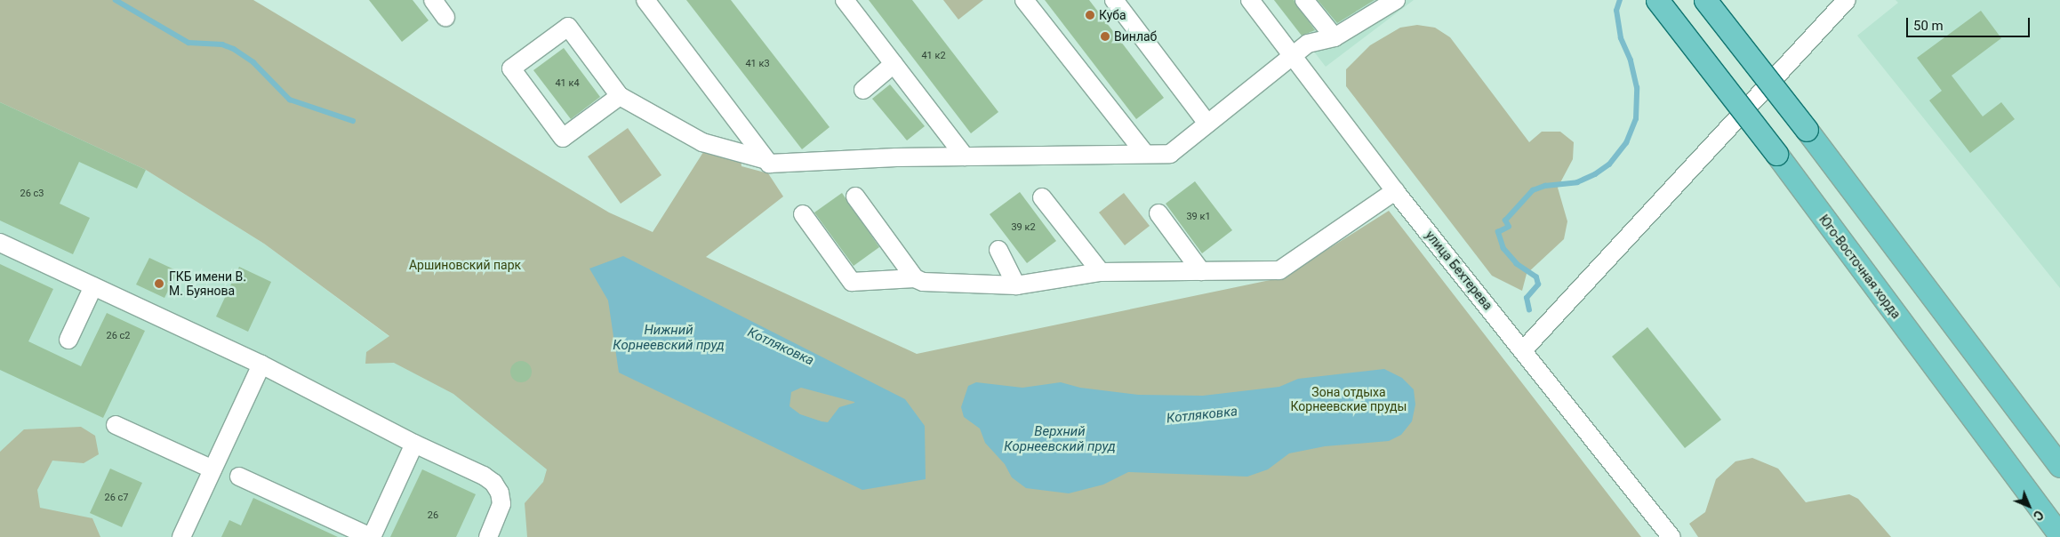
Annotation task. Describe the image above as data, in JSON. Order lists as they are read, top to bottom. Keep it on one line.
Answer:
{"streets":{"main road":["Юго-Восточная хорда"],"street":["улица Бехтерева"]},"water":["Нижний Корнеевский пруд","Котляковка","Верхний Корнеевский пруд"],"parks":["Аршиновский парк","Зона отдыха Корнеевские пруды"],"places":["Куба","Винлаб","ГКБ имени В. М. Буянова"],"house_numbers":["41 к2","41 к3","41 к4","26 с3","39 к1","39 к2","26 с2","26 с7","26"],"scale_bar":"50 m","north":"bottom right"}
